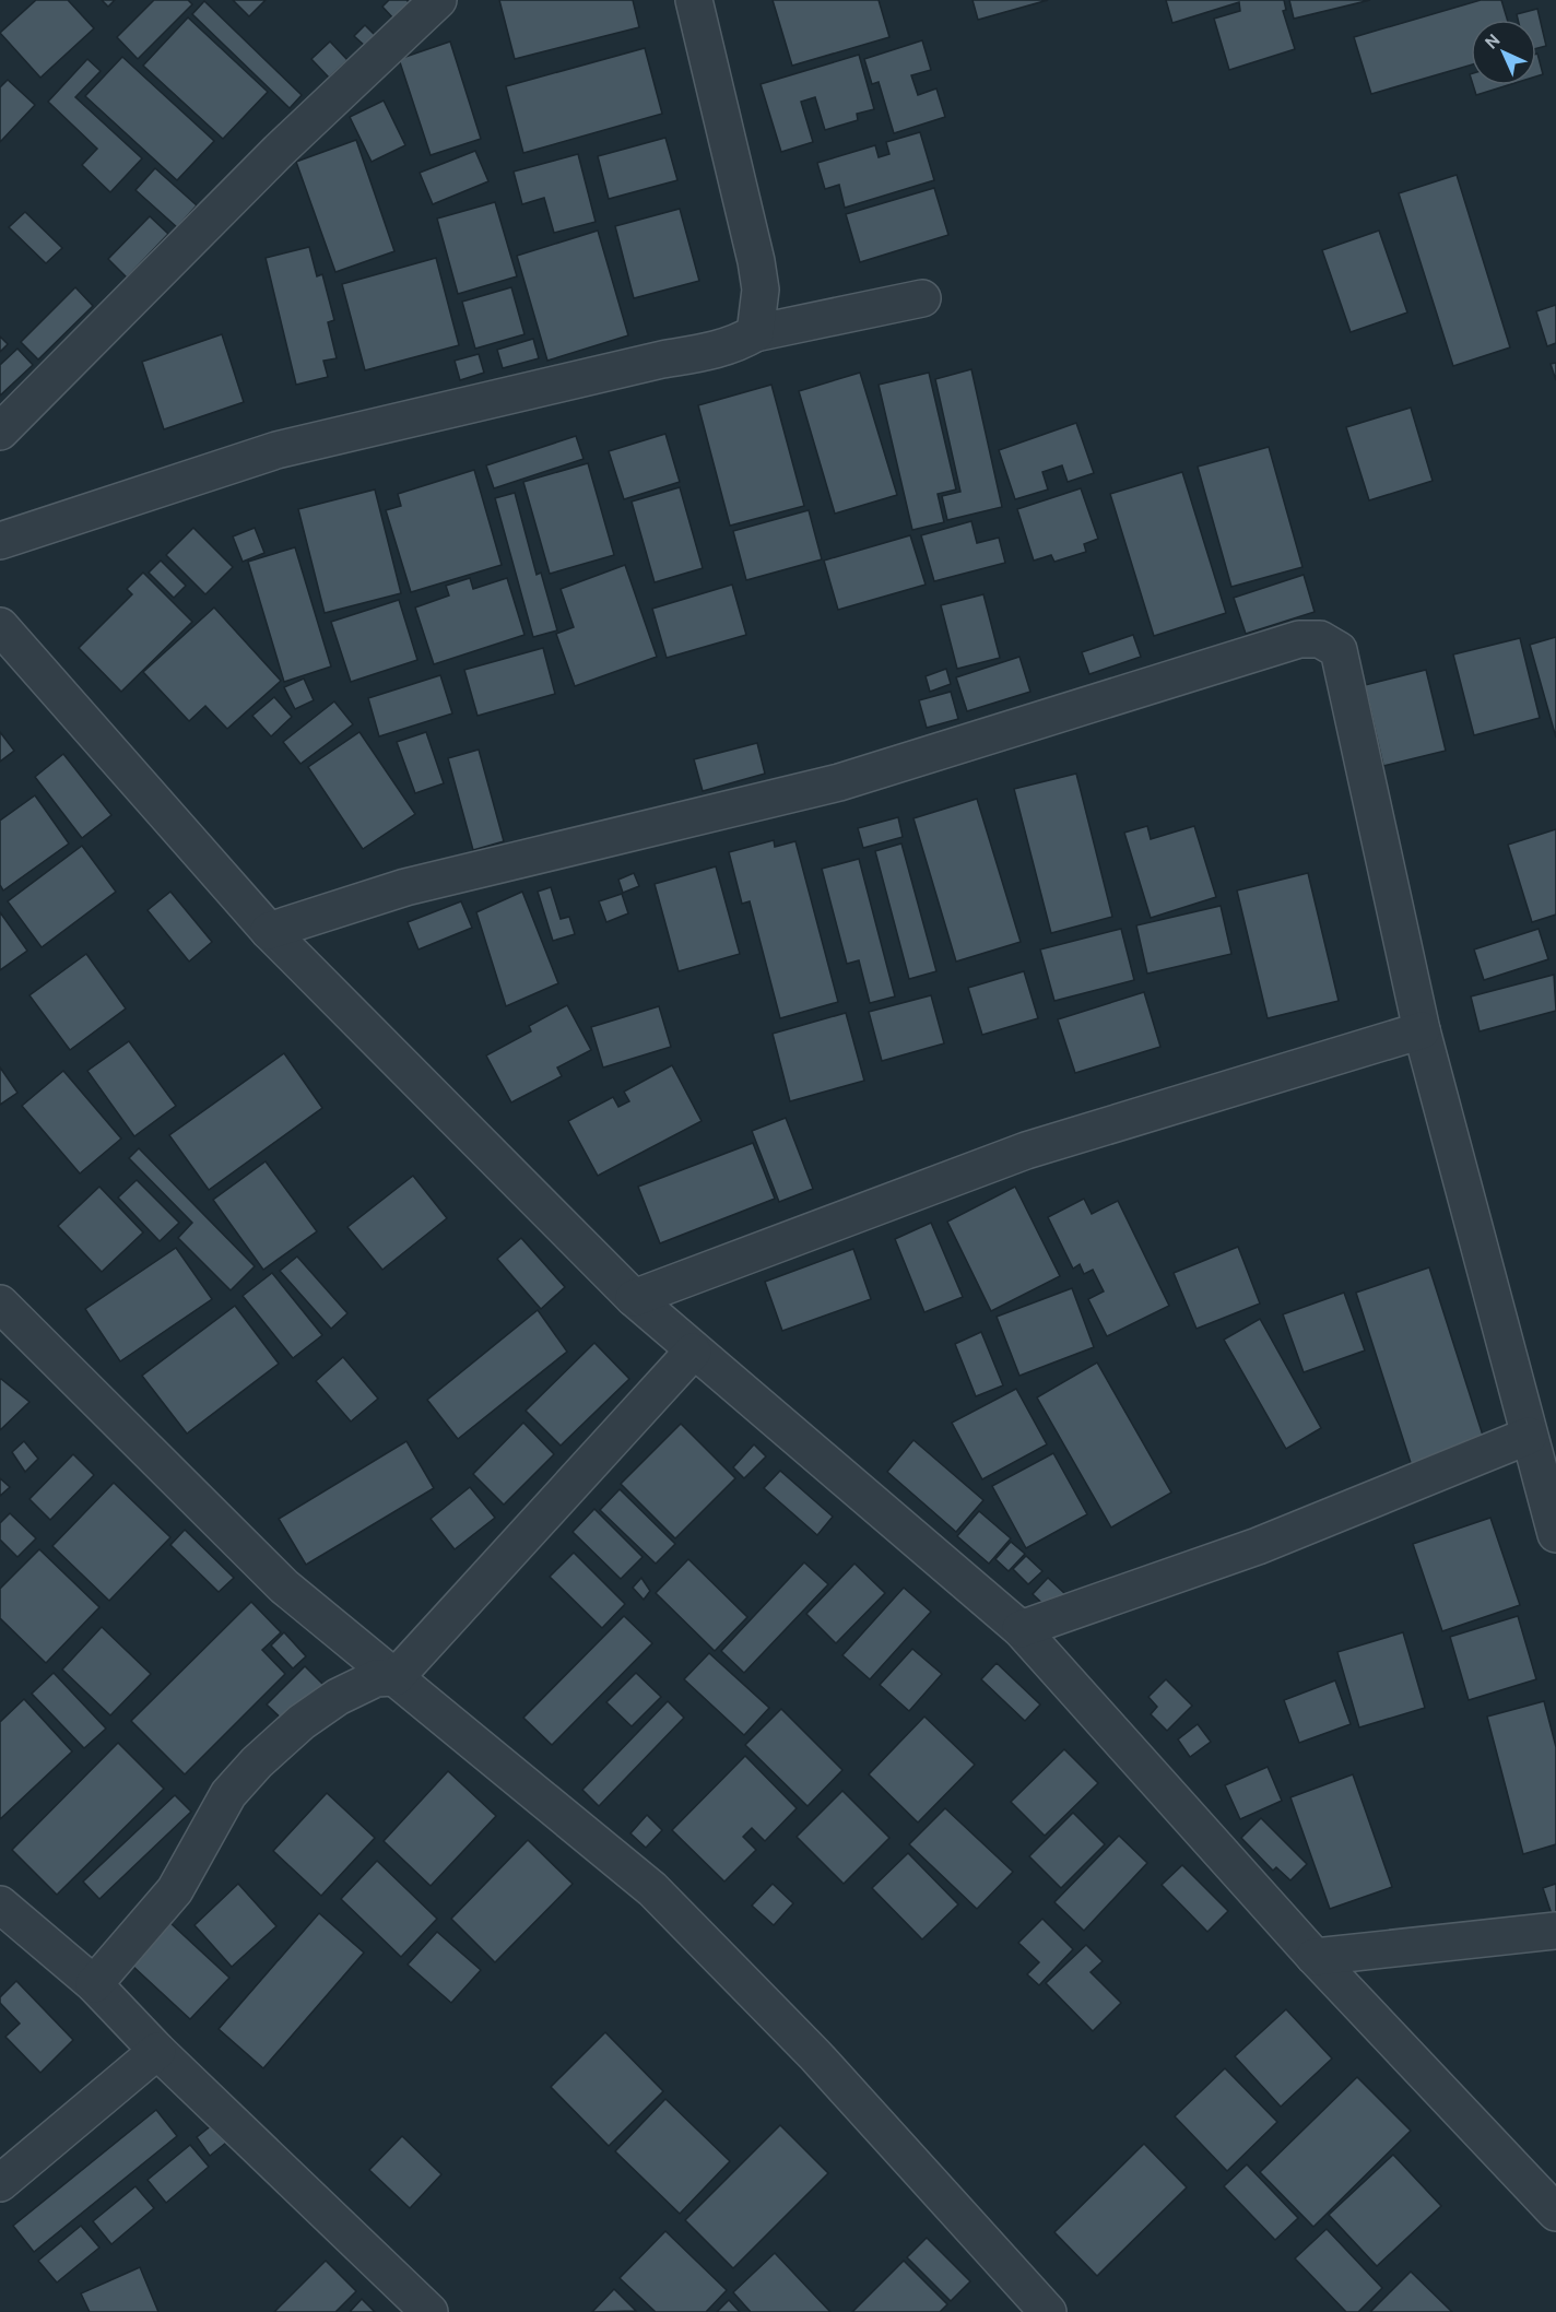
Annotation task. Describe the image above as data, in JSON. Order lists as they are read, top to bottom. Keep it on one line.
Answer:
{"north":"top left"}
